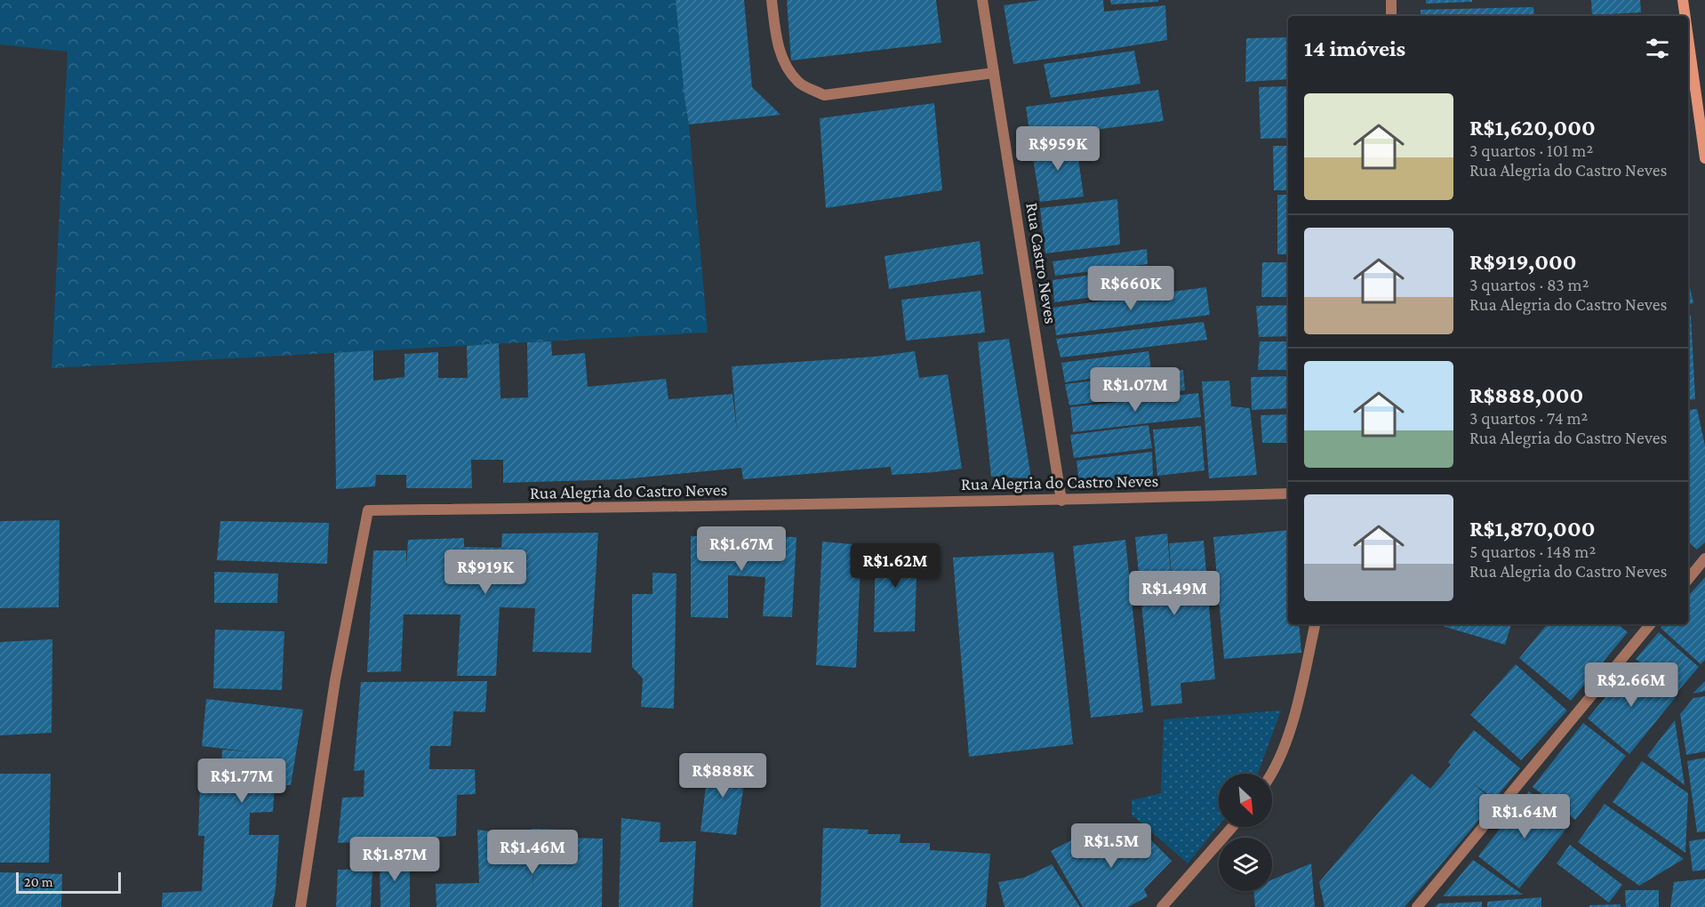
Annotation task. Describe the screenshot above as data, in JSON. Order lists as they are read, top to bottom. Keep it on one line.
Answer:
{"streets":{"street":["Rua Castro Neves","Rua Alegria do Castro Neves"]},"crossings":[["Rua Castro Neves","Rua Alegria do Castro Neves"]],"scale_bar":"20 m","north":"bottom right","page":{"heading":"14 imóveis","list":[{"name":"R$1,620,000","note":"3 quartos · 101 m² · Rua Alegria do Castro Neves"},{"name":"R$919,000","note":"3 quartos · 83 m² · Rua Alegria do Castro Neves"},{"name":"R$888,000","note":"3 quartos · 74 m² · Rua Alegria do Castro Neves"},{"name":"R$1,870,000","note":"5 quartos · 148 m² · Rua Alegria do Castro Neves"}],"price":["R$959K","R$660K","R$1.07M","R$1.67M","R$1.62M","R$919K","R$1.49M","R$2.66M","R$888K","R$1.77M","R$1.64M","R$1.5M","R$1.46M","R$1.87M"],"scale":"20 m"}}
